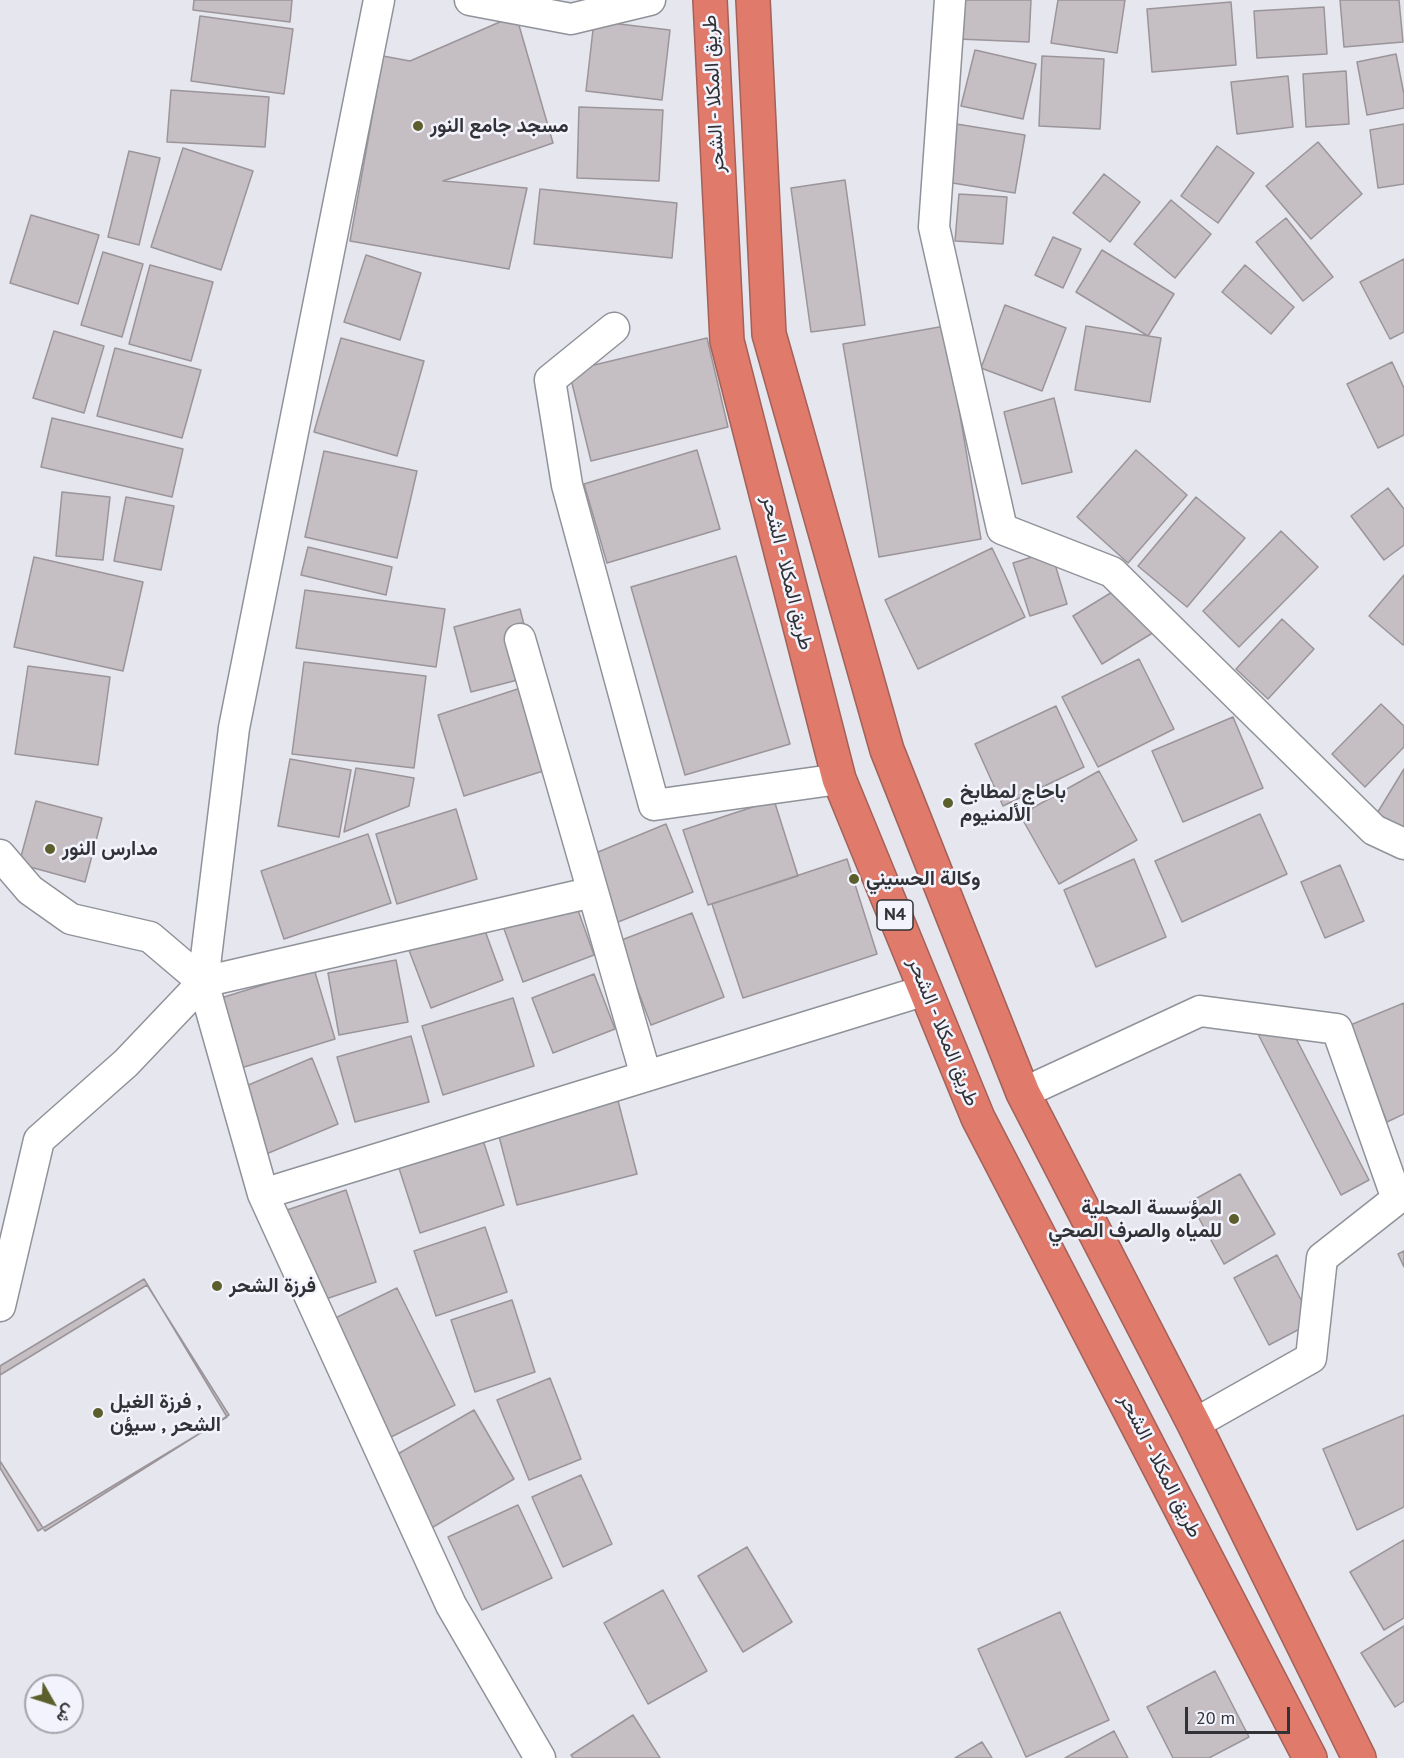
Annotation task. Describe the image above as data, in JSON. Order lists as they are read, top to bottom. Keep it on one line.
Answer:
{"streets":{"highway":["طريق المكلا - الشحر","N4"]},"places":["مسجد جامع النور","باحاج لمطابخ الألمنيوم","مدارس النور","وكالة الحسيني","المؤسسة المحلية للمياه والصرف الصحي","فرزة الشحر","فرزة الغيل , الشحر , سيؤن"],"scale_bar":"20 m","north":"bottom right"}
